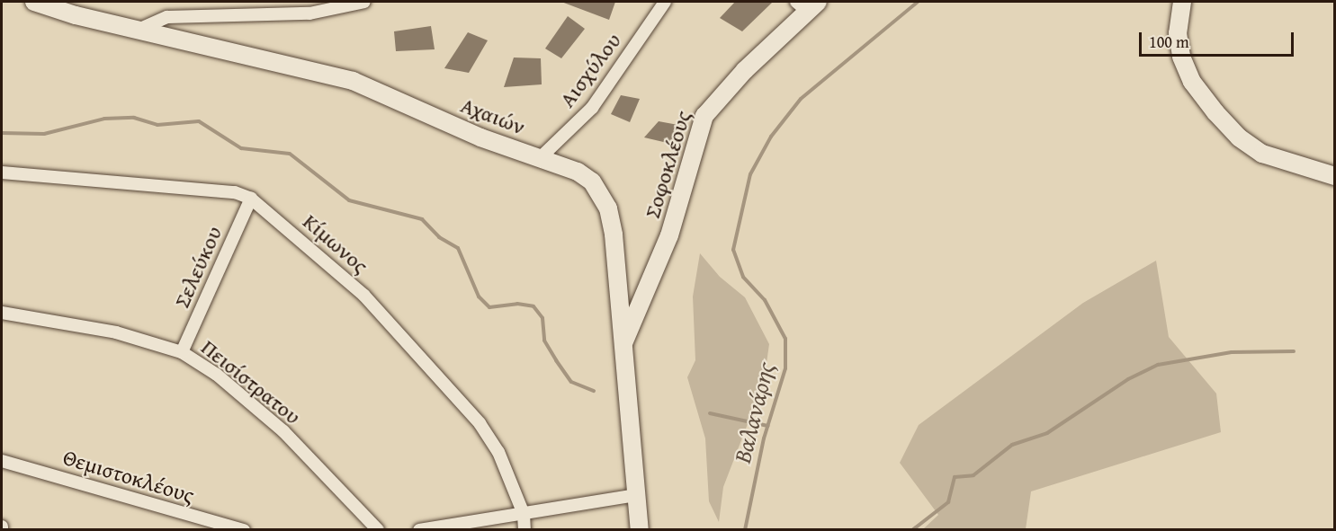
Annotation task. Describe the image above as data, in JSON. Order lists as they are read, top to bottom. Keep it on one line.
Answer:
{"streets":{"main road":["Αχαιών","Σοφοκλέους"],"street":["Αισχύλου","Κίμωνος","Σελεύκου","Πεισίστρατου","Θεμιστοκλέους"]},"crossings":[["Αισχύλου","Αχαιών"],["Αχαιών","Σοφοκλέους"],["Κίμωνος","Σελεύκου"],["Σελεύκου","Πεισίστρατου"]],"water":["Βαλανάρης"],"scale_bar":"100 m"}
